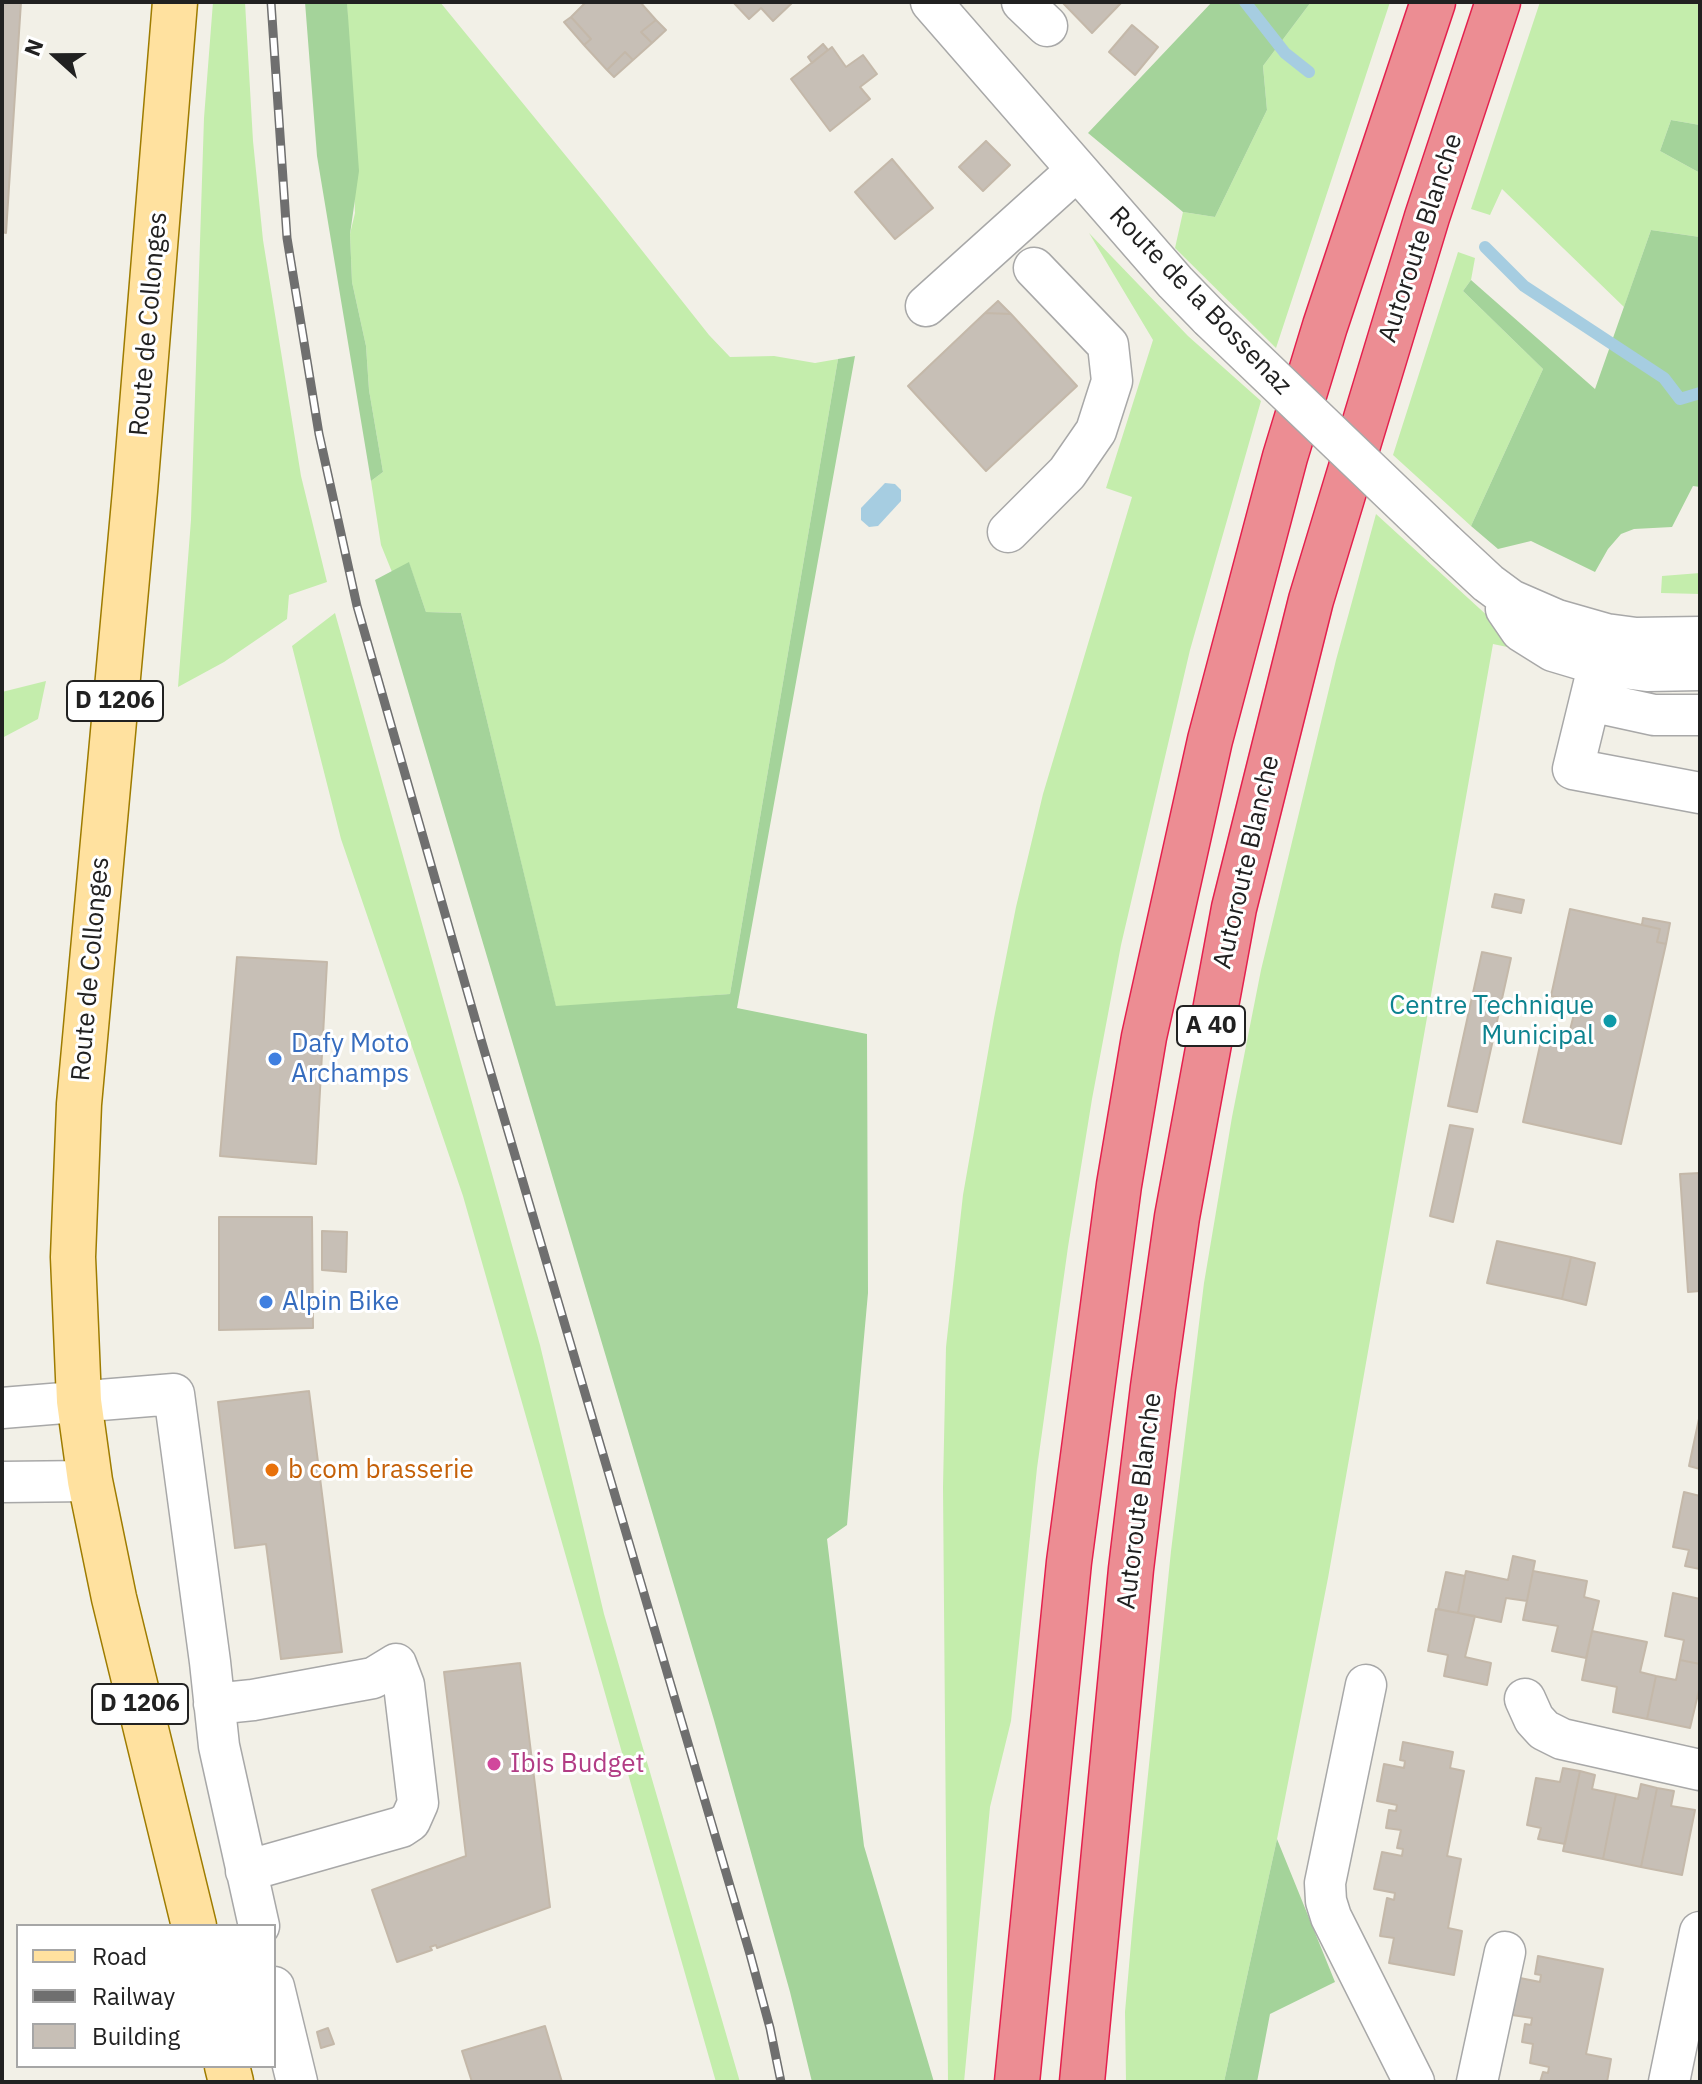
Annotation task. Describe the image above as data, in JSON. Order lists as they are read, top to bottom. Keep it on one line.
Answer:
{"streets":{"highway":["Autoroute Blanche","A 40"],"main road":["Route de Collonges","D 1206"],"street":["Route de la Bossenaz"]},"places":["Centre Technique Municipal","Dafy Moto Archamps","Alpin Bike","b com brasserie","Ibis Budget"],"legend":["Road","Railway","Building"],"north":"left"}
